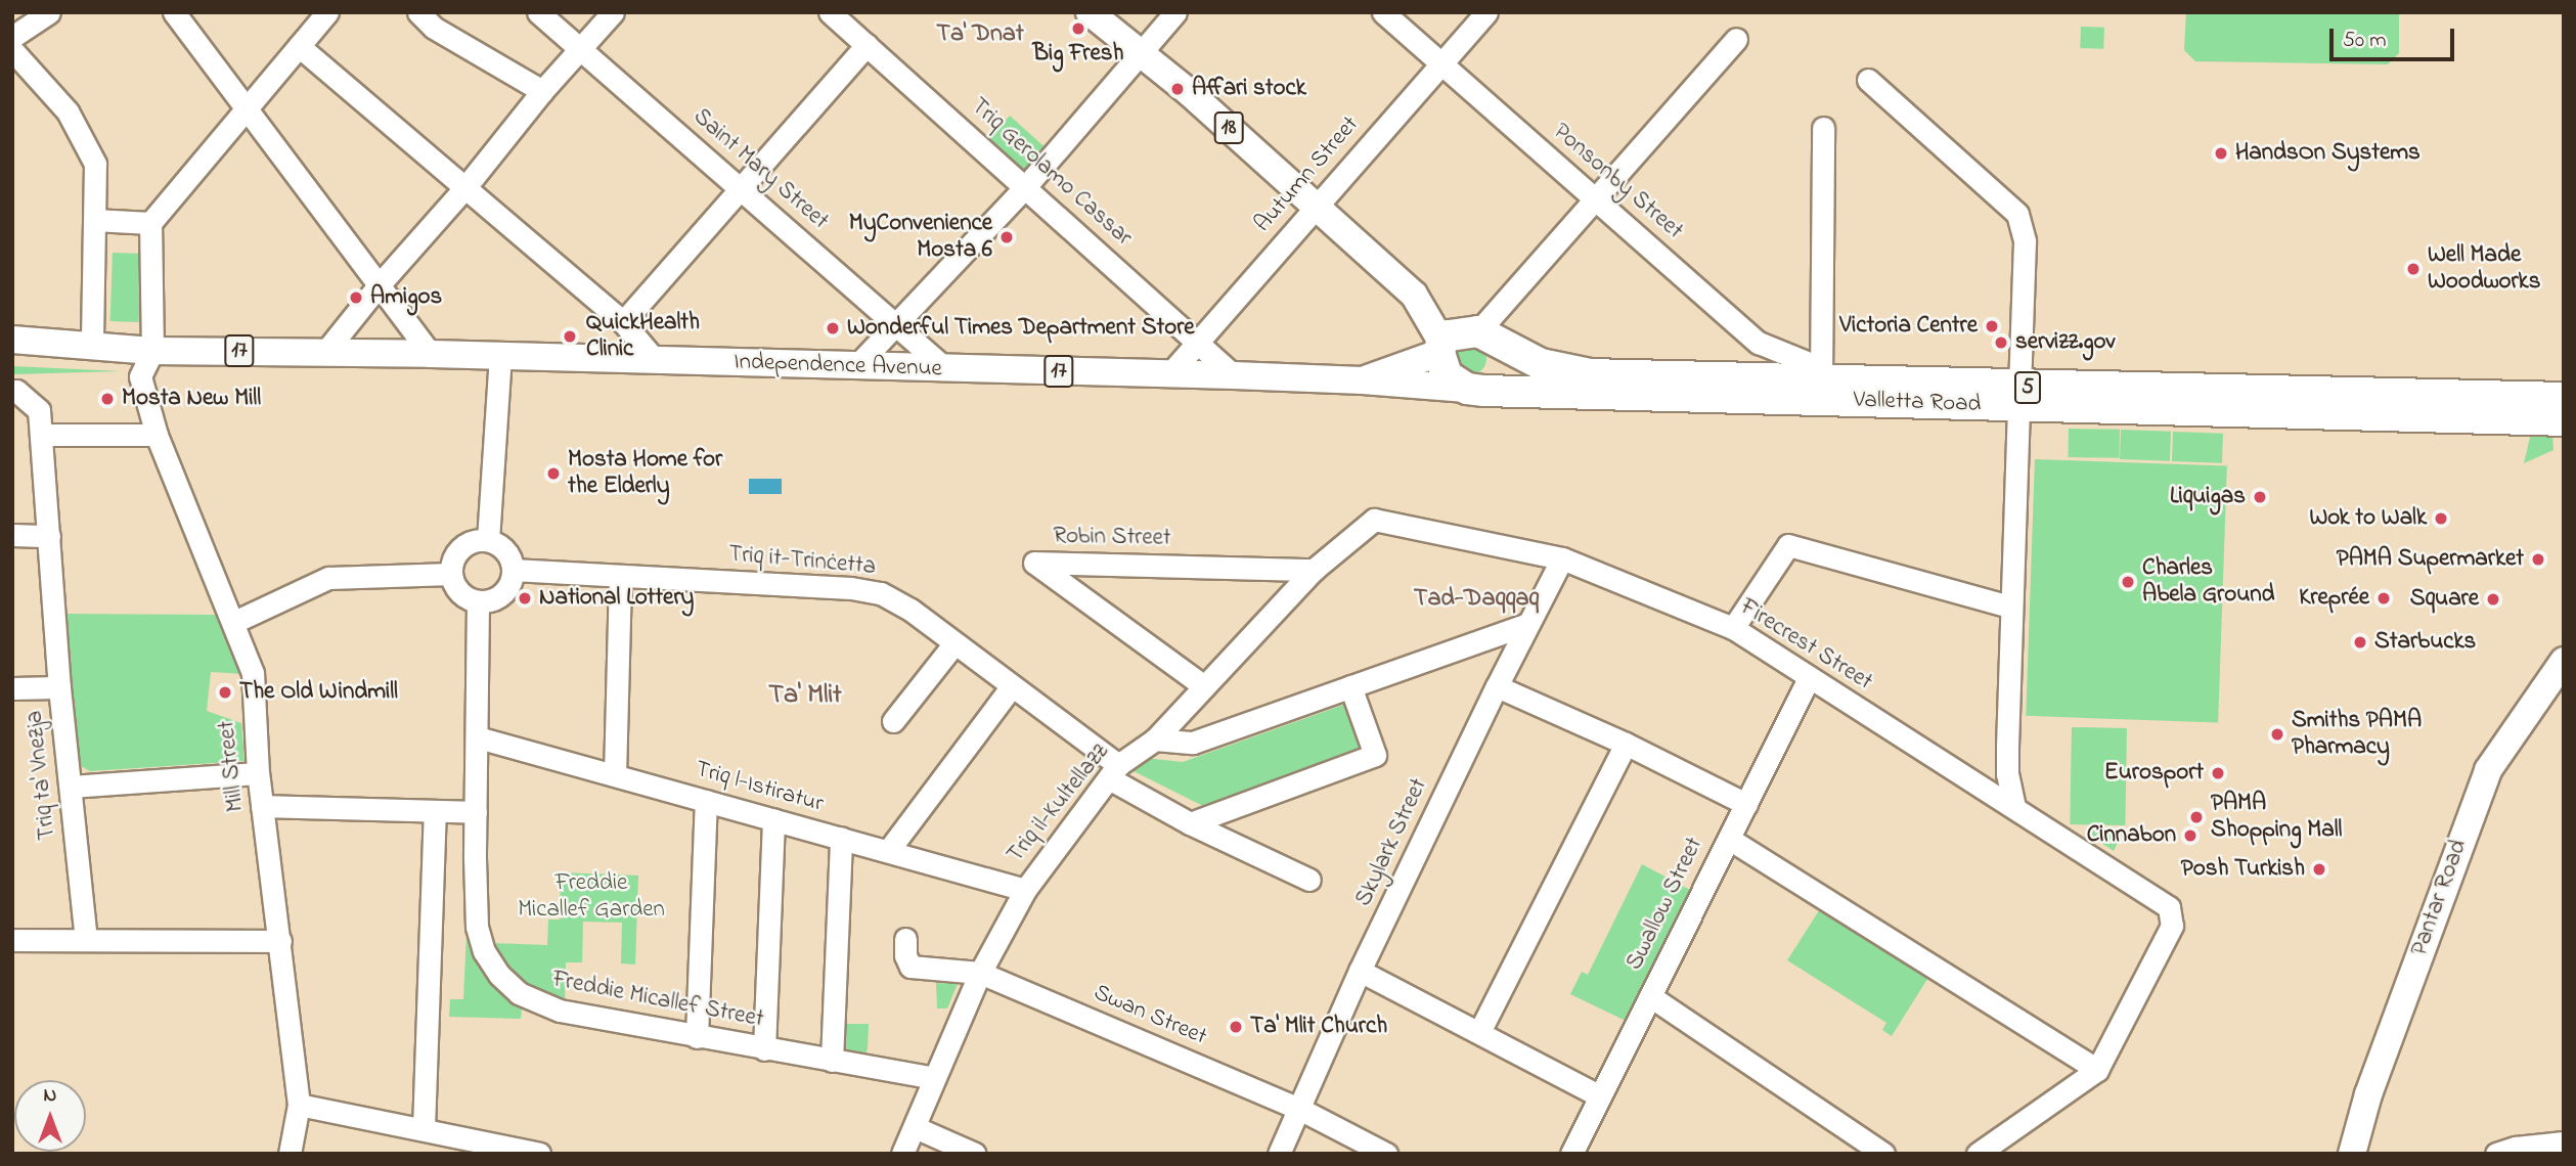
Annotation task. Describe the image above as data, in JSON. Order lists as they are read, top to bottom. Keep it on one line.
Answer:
{"streets":{"highway":["5","Valletta Road"],"main road":["18","17","Independence Avenue","Pantar Road"],"street":["Saint Mary Street","Triq Gerolamo Cassar","Autumn Street","Ponsonby Street","Robin Street","Triq it-Trinċetta","Firecrest Street","Mill Street","Triq ta' Vnezja","Triq l-Istiratur","Triq il-Kultellazz","Skylark Street","Swallow Street","Freddie Micallef Street","Swan Street"]},"crossings":[["18","Autumn Street"],["18","Independence Avenue"],["Saint Mary Street","Independence Avenue"],["Triq Gerolamo Cassar","Autumn Street"],["Triq Gerolamo Cassar","Independence Avenue"],["Autumn Street","Ponsonby Street"],["Autumn Street","Independence Avenue"],["Ponsonby Street","Valletta Road"],["Independence Avenue","5"],["Independence Avenue","Mill Street"],["5","Valletta Road"],["Robin Street","Triq il-Kultellazz"],["Triq it-Trinċetta","Triq il-Kultellazz"],["Triq it-Trinċetta","Freddie Micallef Street"],["Firecrest Street","Triq il-Kultellazz"],["Firecrest Street","Skylark Street"],["Firecrest Street","Swallow Street"],["Triq l-Istiratur","Triq il-Kultellazz"],["Triq l-Istiratur","Freddie Micallef Street"],["Triq il-Kultellazz","Freddie Micallef Street"],["Triq il-Kultellazz","Swan Street"],["Skylark Street","Swan Street"]],"districts":["Ta' Dnat","Tad-Daqqaq","Ta' Mlit"],"parks":["Freddie Micallef Garden"],"places":["Big Fresh","Affari stock","HandsOn Systems","MyConvenience Mosta 6","Well Made Woodworks","Amigos","Victoria Centre","Wonderful Times Department Store","QuickHealth Clinic","servizz.gov","Mosta New Mill","Mosta Home for the Elderly","Liquigas","Wok to Walk","PAMA Supermarket","Charles Abela Ground","National Lottery","Kreprée","Square","Starbucks","The Old Windmill","Smiths PAMA Pharmacy","Eurosport","PAMA Shopping Mall","Cinnabon","Posh Turkish","Ta' Mlit Church"],"scale_bar":"50 m","north":"top"}
